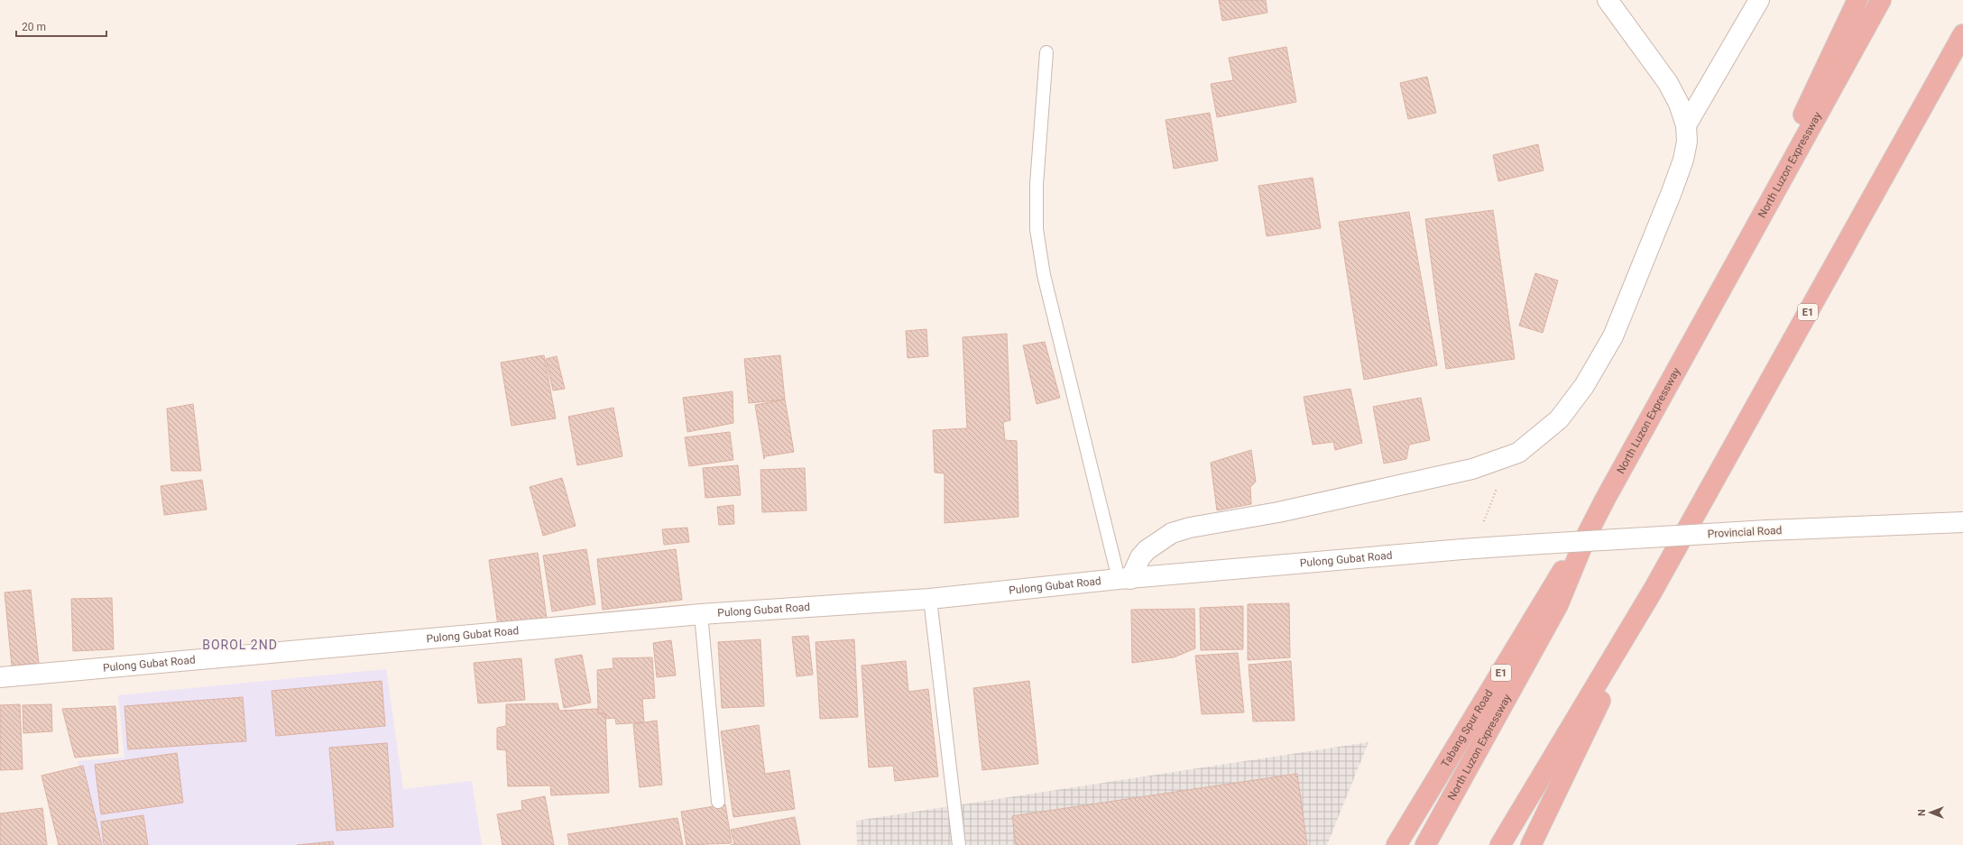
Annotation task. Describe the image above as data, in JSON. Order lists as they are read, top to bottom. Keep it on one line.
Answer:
{"streets":{"highway":["North Luzon Expressway","E1","Tabang Spur Road"],"main road":["Provincial Road","Pulong Gubat Road"]},"crossings":[["North Luzon Expressway","Tabang Spur Road"],["Provincial Road","Pulong Gubat Road"]],"districts":["BOROL 2ND"],"scale_bar":"20 m","north":"left"}
